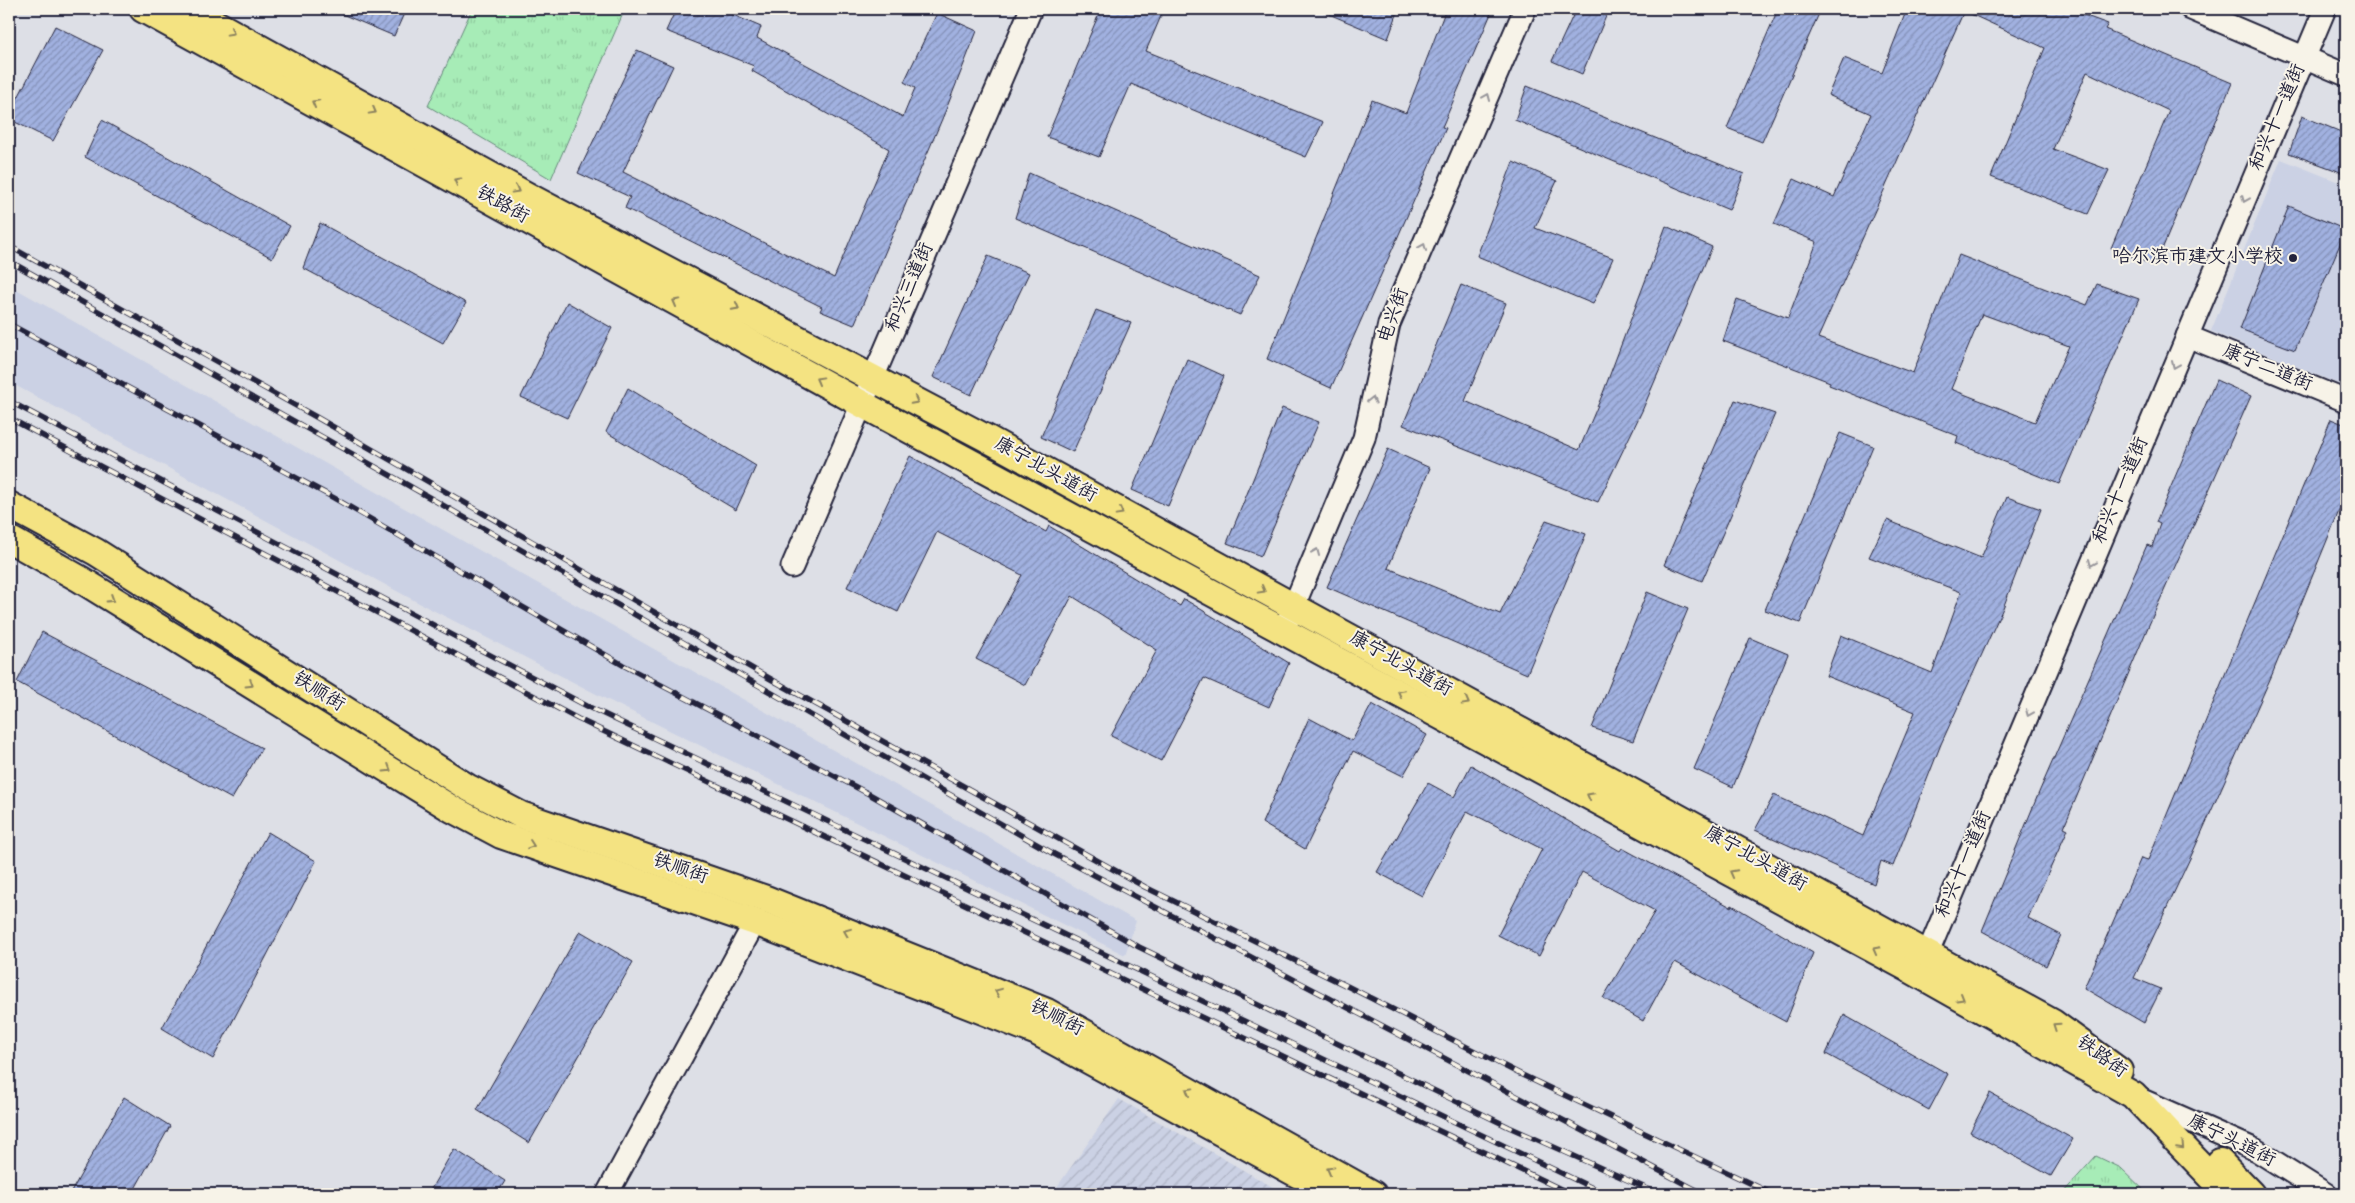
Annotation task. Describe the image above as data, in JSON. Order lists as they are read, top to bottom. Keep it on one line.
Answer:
{"streets":{"main road":["铁路街","康宁北头道街","铁顺街"],"street":["和兴十一道街","和兴三道街","电兴街","康宁二道街","康宁头道街"]},"crossings":[["和兴十一道街","铁路街"],["和兴十一道街","康宁二道街"],["和兴十一道街","康宁北头道街"],["铁路街","和兴三道街"],["铁路街","康宁北头道街"],["铁路街","康宁头道街"],["和兴三道街","康宁北头道街"],["电兴街","康宁北头道街"]],"one_way":["和兴十一道街","电兴街"],"places":["哈尔滨市建文小学校"]}
